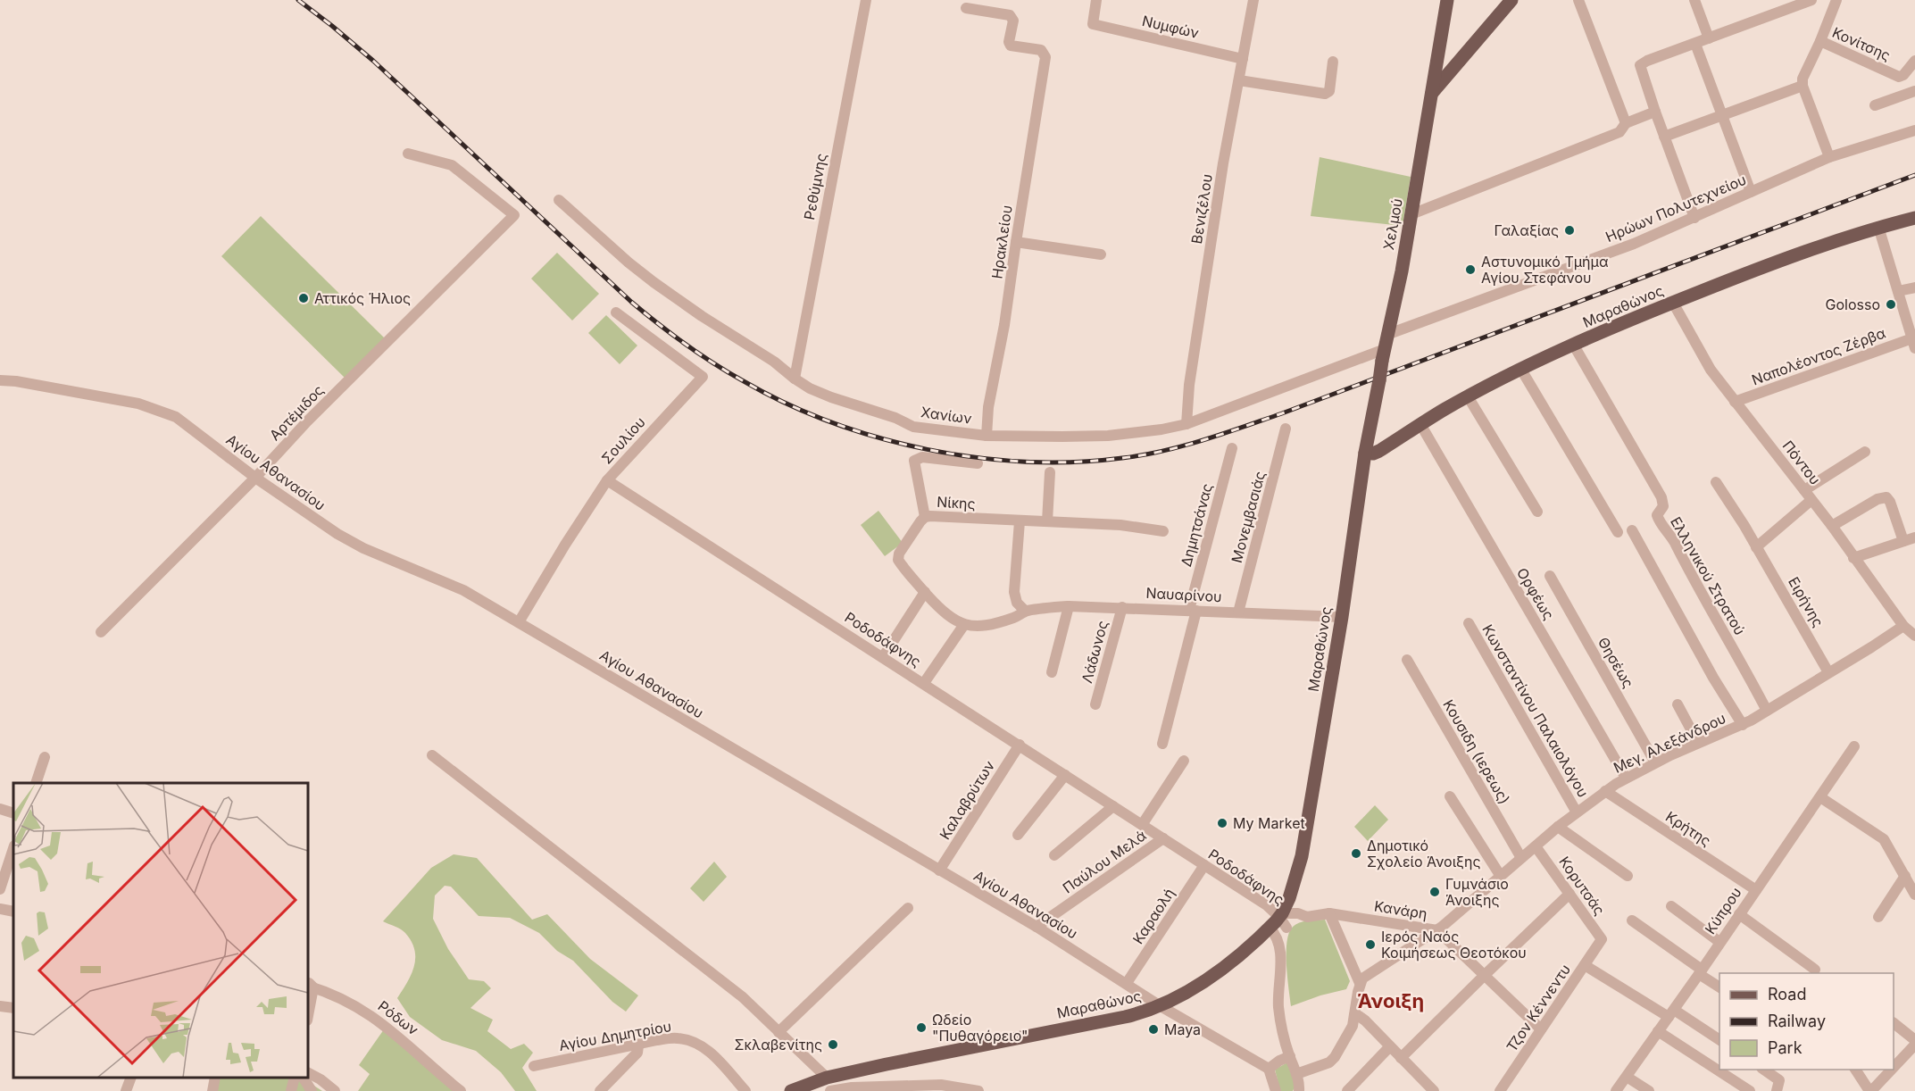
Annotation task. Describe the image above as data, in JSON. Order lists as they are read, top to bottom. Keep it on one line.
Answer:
{"streets":{"main road":["Χελμού","Μαραθώνος"],"street":["Νυμφών","Κονίτσης","Ρεθύμνης","Ηρώων Πολυτεχνείου","Βενιζέλου","Ηρακλείου","Ναπολέοντος Ζέρβα","Αρτέμιδος","Χανίων","Σουλίου","Πόντου","Αγίου Αθανασίου","Νίκης","Μονεμβασιάς","Δημητσάνας","Ελληνικού Στρατού","Ορφέως","Ναυαρίνου","Ειρήνης","Ροδοδάφνης","Λάδωνος","Θησέως","Κωνσταντίνου Παλαιολόγου","Μεγ. Αλεξάνδρου","Κουσιδη (ιερεως)","Καλαβρύτων","Κρήτης","Παύλου Μελά","Κορυτσάς","Κανάρη","Κύπρου","Καραολή","Τζον Κέννεντυ","Ρόδων","Αγίου Δημητρίου"]},"crossings":[["Νυμφών","Βενιζέλου"],["Ρεθύμνης","Χανίων"],["Ηρώων Πολυτεχνείου","Χελμού"],["Ηρώων Πολυτεχνείου","Χανίων"],["Βενιζέλου","Χανίων"],["Χελμού","Μαραθώνος"],["Χελμού","Χανίων"],["Ηρακλείου","Χανίων"],["Μαραθώνος","Πόντου"],["Μαραθώνος","Αγίου Αθανασίου"],["Μαραθώνος","Ελληνικού Στρατού"],["Μαραθώνος","Ορφέως"],["Μαραθώνος","Ναυαρίνου"],["Μαραθώνος","Ροδοδάφνης"],["Μαραθώνος","Κανάρη"],["Ναπολέοντος Ζέρβα","Πόντου"],["Αρτέμιδος","Αγίου Αθανασίου"],["Σουλίου","Αγίου Αθανασίου"],["Σουλίου","Ροδοδάφνης"],["Πόντου","Μεγ. Αλεξάνδρου"],["Αγίου Αθανασίου","Καλαβρύτων"],["Αγίου Αθανασίου","Παύλου Μελά"],["Αγίου Αθανασίου","Καραολή"],["Μονεμβασιάς","Ναυαρίνου"],["Δημητσάνας","Ναυαρίνου"],["Ελληνικού Στρατού","Μεγ. Αλεξάνδρου"],["Ορφέως","Μεγ. Αλεξάνδρου"],["Ναυαρίνου","Λάδωνος"],["Ειρήνης","Μεγ. Αλεξάνδρου"],["Ροδοδάφνης","Καλαβρύτων"],["Ροδοδάφνης","Παύλου Μελά"],["Ροδοδάφνης","Κανάρη"],["Ροδοδάφνης","Καραολή"],["Θησέως","Μεγ. Αλεξάνδρου"],["Κωνσταντίνου Παλαιολόγου","Μεγ. Αλεξάνδρου"],["Μεγ. Αλεξάνδρου","Κουσιδη (ιερεως)"],["Μεγ. Αλεξάνδρου","Κρήτης"],["Μεγ. Αλεξάνδρου","Κορυτσάς"],["Μεγ. Αλεξάνδρου","Κανάρη"],["Κρήτης","Κύπρου"],["Κορυτσάς","Τζον Κέννεντυ"],["Κανάρη","Τζον Κέννεντυ"]],"districts":["Άνοιξη"],"places":["Γαλαξίας","Αστυνομικό Τμήμα Αγίου Στεφάνου","Αττικός Ήλιος","Golosso","My Market","Δημοτικό Σχολείο Άνοιξης","Γυμνάσιο Άνοιξης","Ιερός Ναός Κοιμήσεως Θεοτόκου","Ωδείο \"Πυθαγόρειο\"","Maya","Σκλαβενίτης"],"legend":["Road","Railway","Park"]}
